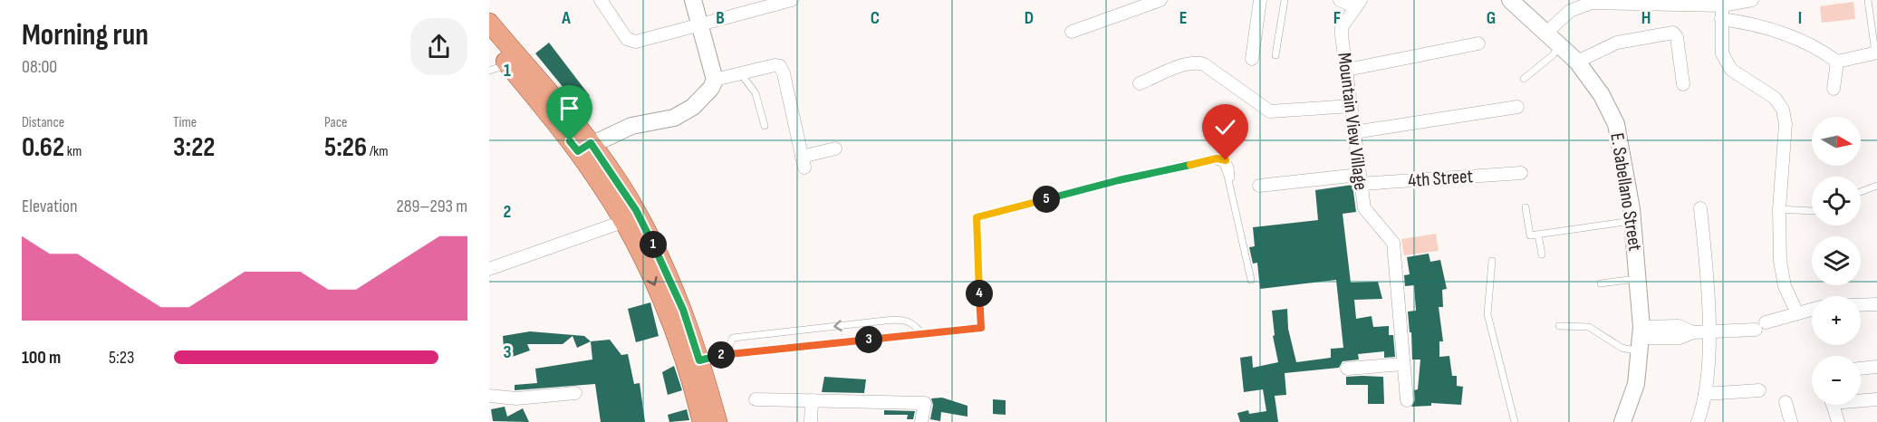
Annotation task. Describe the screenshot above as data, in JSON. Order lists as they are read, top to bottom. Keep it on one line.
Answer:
{"streets":{"street":["Mountain View Village","4th Street","E. Sabellano Street"]},"crossings":[["Mountain View Village","4th Street"]],"north":"right","page":{"heading":["Morning run","08:00"],"stats":[["Distance","0.62 km"],["Time","3:22"],["Pace","5:26 /km"]],"map_buttons":["+","−"],"chart":["Elevation","289–293 m"],"pins":["5","1","4","3","2"],"list":[{"name":"100 m","note":"5:23"}]},"grid":{"columns":["A","B","C","D","E","F","G","H","I"],"rows":["1","2","3"]}}
